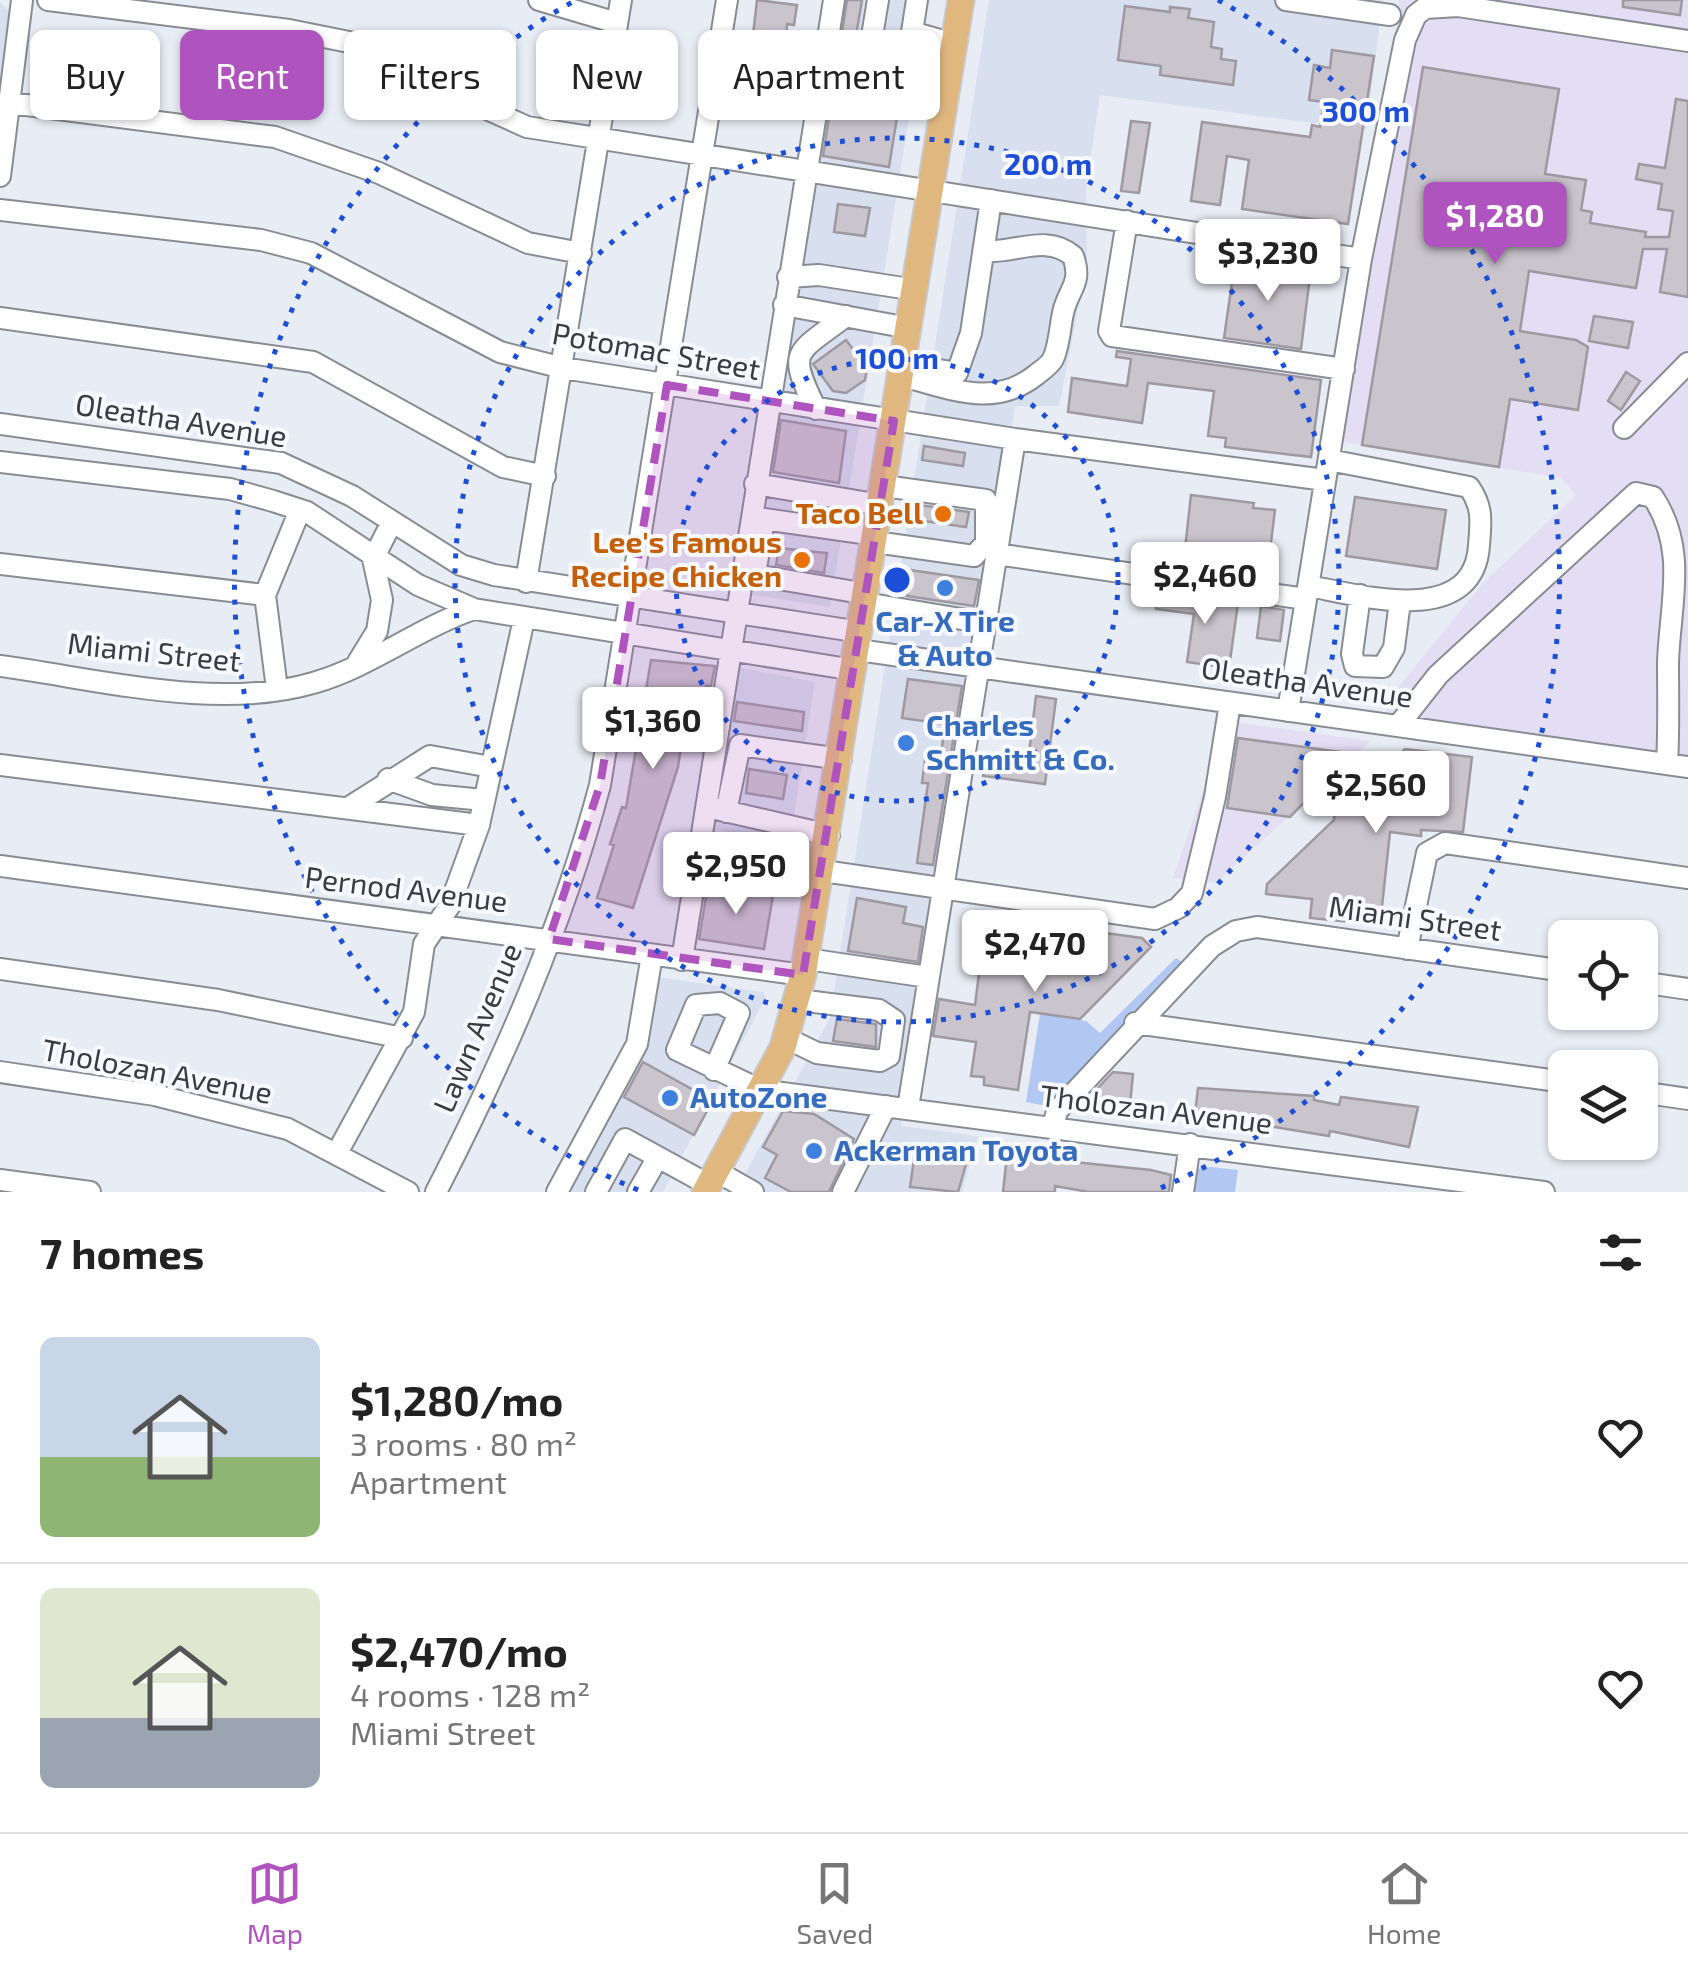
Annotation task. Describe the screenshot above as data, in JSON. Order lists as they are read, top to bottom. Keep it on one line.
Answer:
{"streets":{"street":["Potomac Street","Oleatha Avenue","Miami Street","Pernod Avenue","Lawn Avenue","Tholozan Avenue"]},"crossings":[["Potomac Street","Lawn Avenue"],["Oleatha Avenue","Miami Street"],["Oleatha Avenue","Lawn Avenue"],["Pernod Avenue","Lawn Avenue"]],"places":["Taco Bell","Lee's Famous Recipe Chicken","Car-X Tire & Auto","Charles Schmitt & Co.","AutoZone","Ackerman Toyota"],"page":{"chip":["Buy","Rent","Filters","New","Apartment"],"price":["$1,280","$3,230","$2,460","$1,360","$2,560","$2,950","$2,470"],"heading":"7 homes","list":[{"name":"$1,280/mo","note":"3 rooms · 80 m² · Apartment"},{"name":"$2,470/mo","note":"4 rooms · 128 m² · Miami Street"}],"tabs":["Map","Saved","Home"]},"rings":["300 m","200 m","100 m"]}
